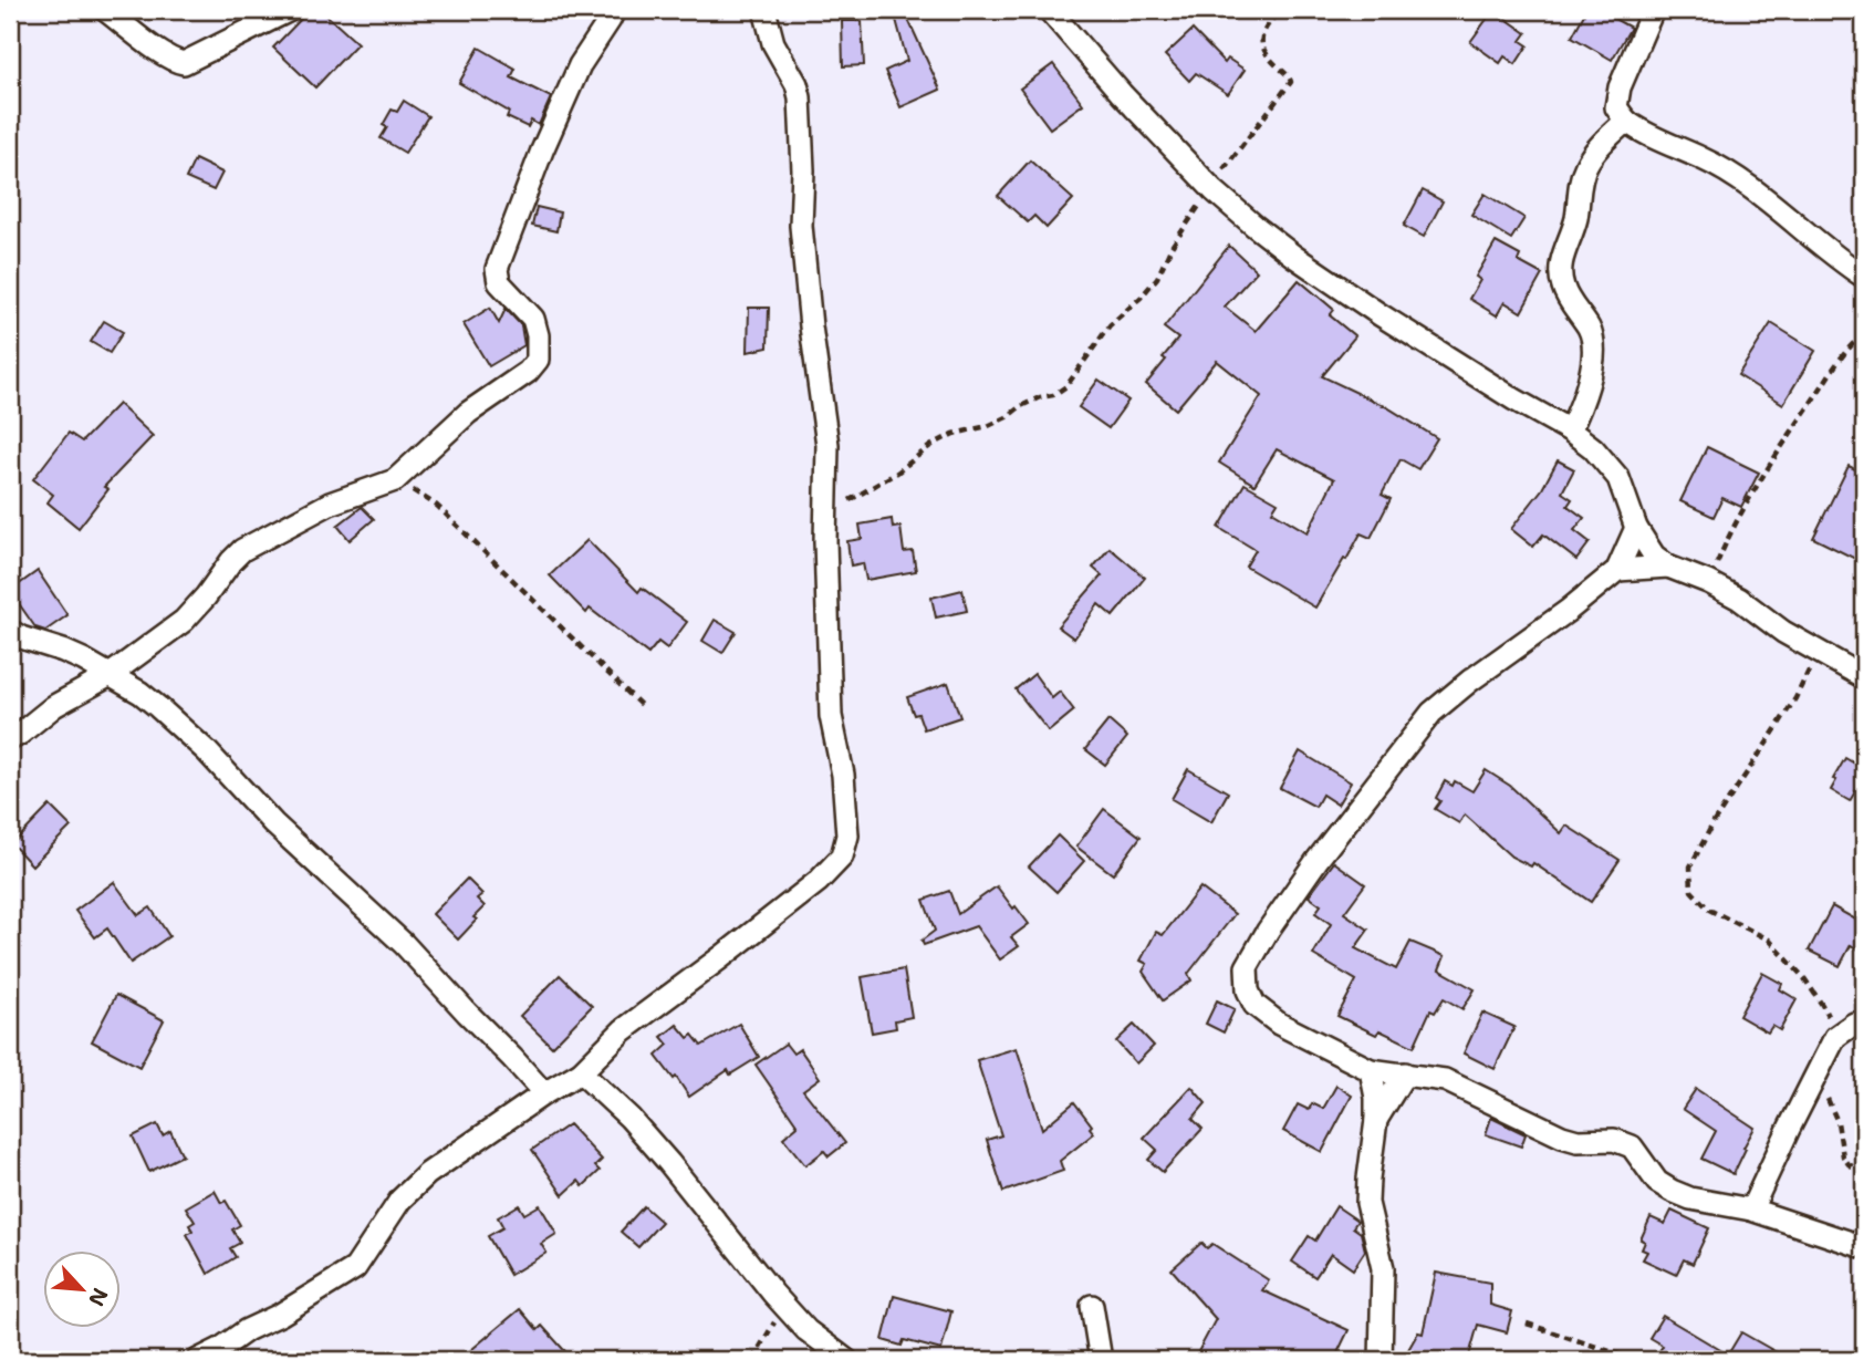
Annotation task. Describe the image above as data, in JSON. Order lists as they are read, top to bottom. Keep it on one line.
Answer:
{"north":"bottom right"}
